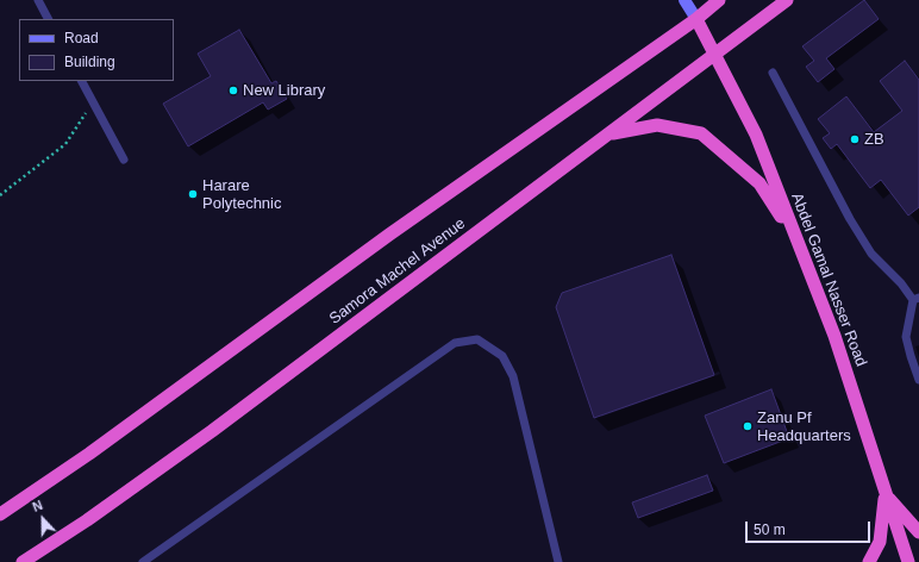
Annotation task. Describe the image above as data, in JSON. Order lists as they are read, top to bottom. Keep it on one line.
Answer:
{"streets":{"highway":["Samora Machel Avenue","Abdel Gamal Nasser Road"]},"crossings":[["Samora Machel Avenue","Abdel Gamal Nasser Road"]],"places":["New Library","ZB","Harare Polytechnic","Zanu Pf Headquarters"],"legend":["Road","Building"],"scale_bar":"50 m","north":"top"}
